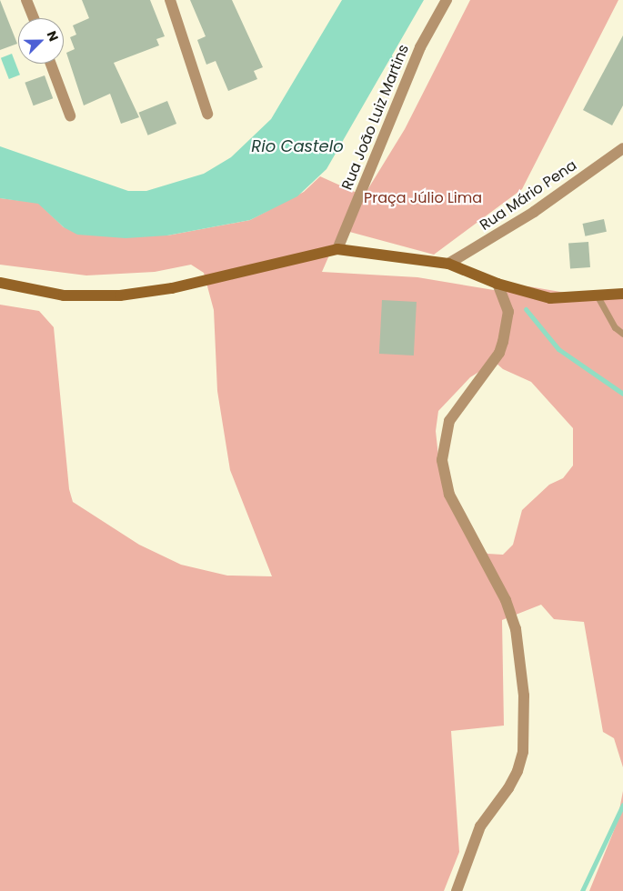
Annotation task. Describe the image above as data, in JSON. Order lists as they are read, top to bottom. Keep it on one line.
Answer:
{"streets":{"street":["Rua João Luiz Martins","Rua Mário Pena"]},"water":["Rio Castelo"],"parks":["Praça Júlio Lima"],"north":"top right"}
